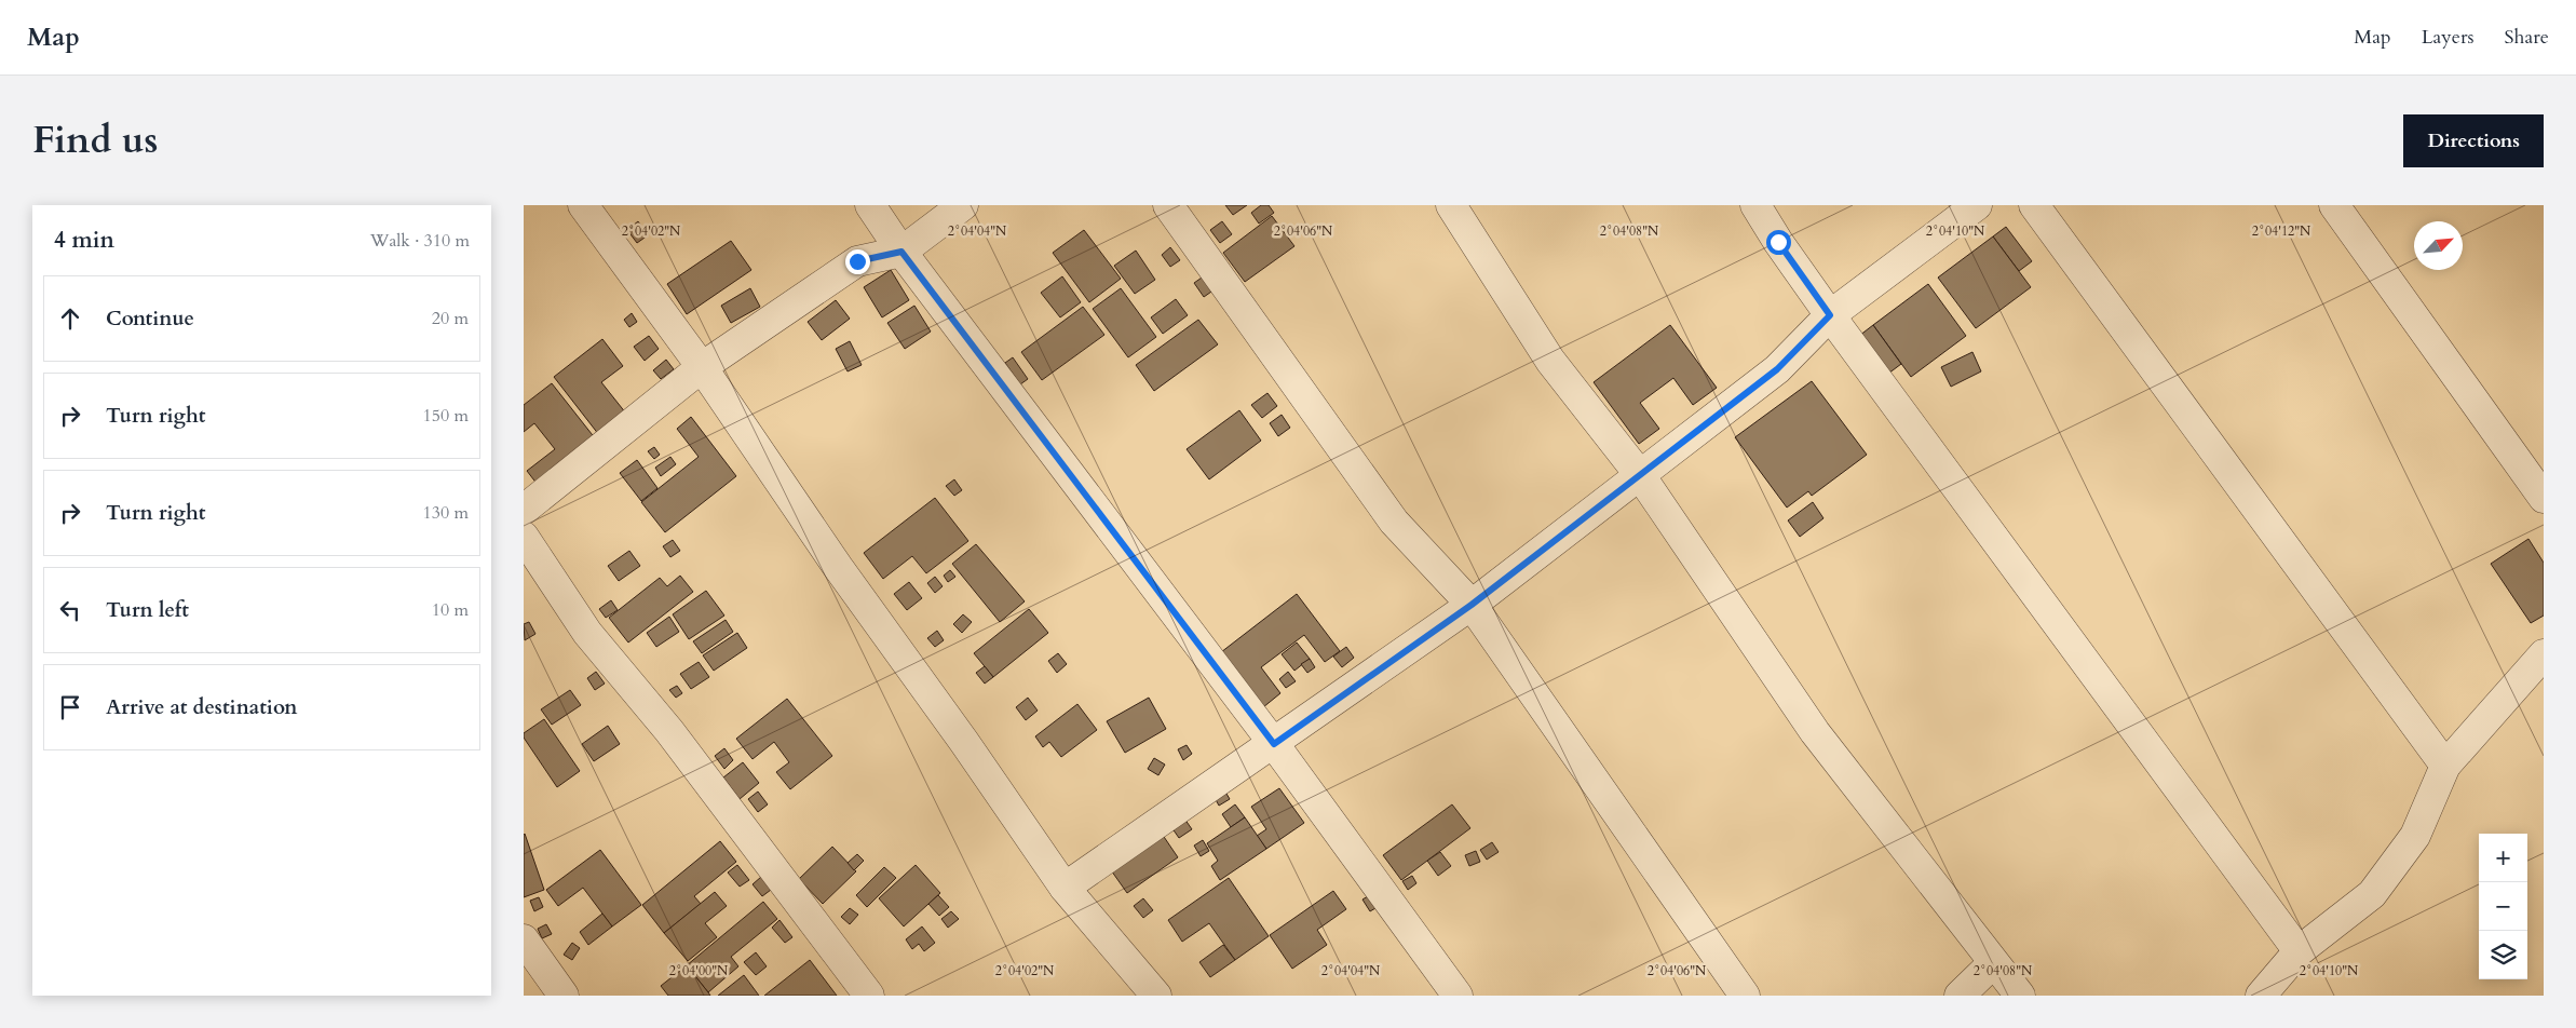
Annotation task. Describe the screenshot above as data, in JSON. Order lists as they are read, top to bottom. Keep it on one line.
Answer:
{"north":"top right","page":{"header":"Map","nav":["Map","Layers","Share"],"title":"Find us","buttons":"Directions","heading":["4 min","Walk · 310 m"],"list":[["Continue","20 m"],["Turn right","150 m"],["Turn right","130 m"],["Turn left","10 m"],"Arrive at destination"],"map_buttons":["+","−"]},"coordinates":["2°04'02\"N","2°04'04\"N","2°04'06\"N","2°04'08\"N","2°04'10\"N","2°04'12\"N","2°04'00\"N"]}
